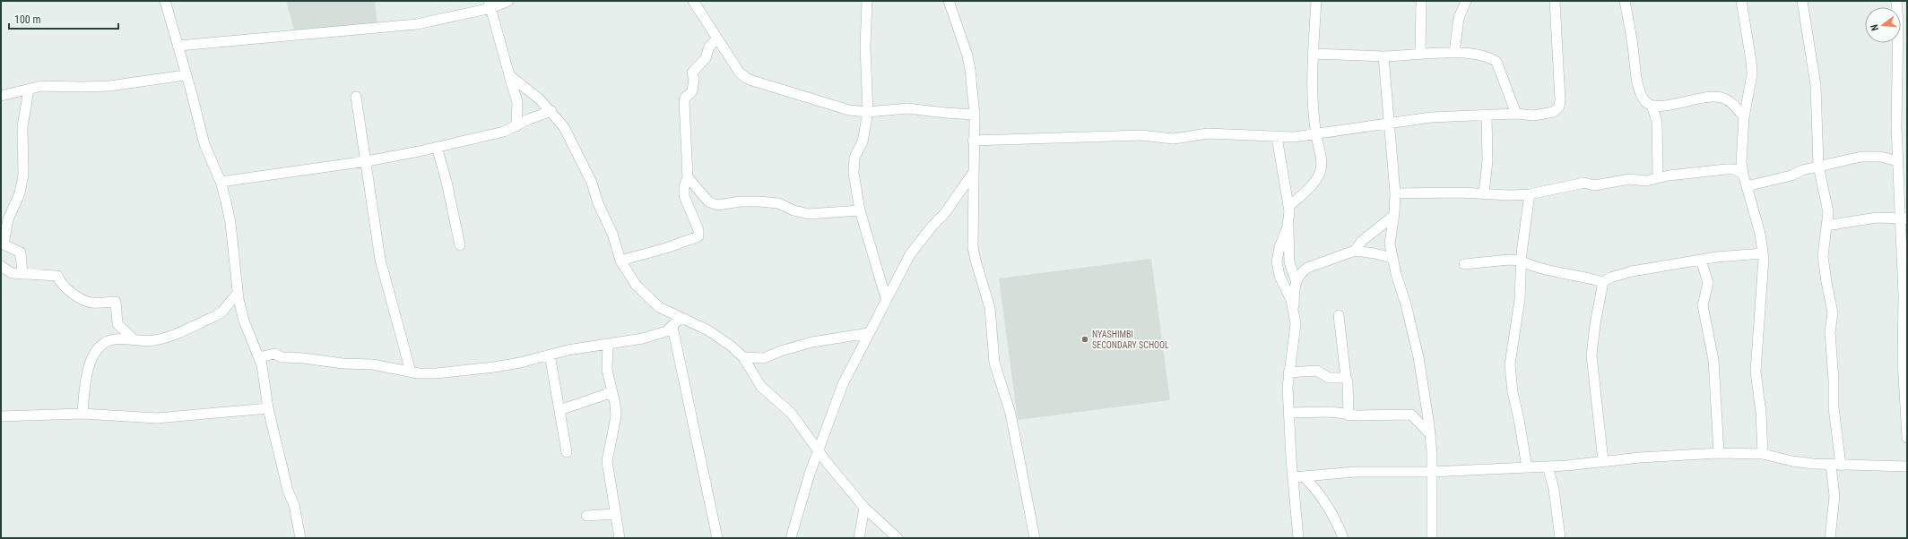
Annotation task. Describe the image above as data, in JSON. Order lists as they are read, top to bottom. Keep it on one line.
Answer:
{"places":["NYASHIMBI SECONDARY SCHOOL"],"scale_bar":"100 m","north":"left"}
